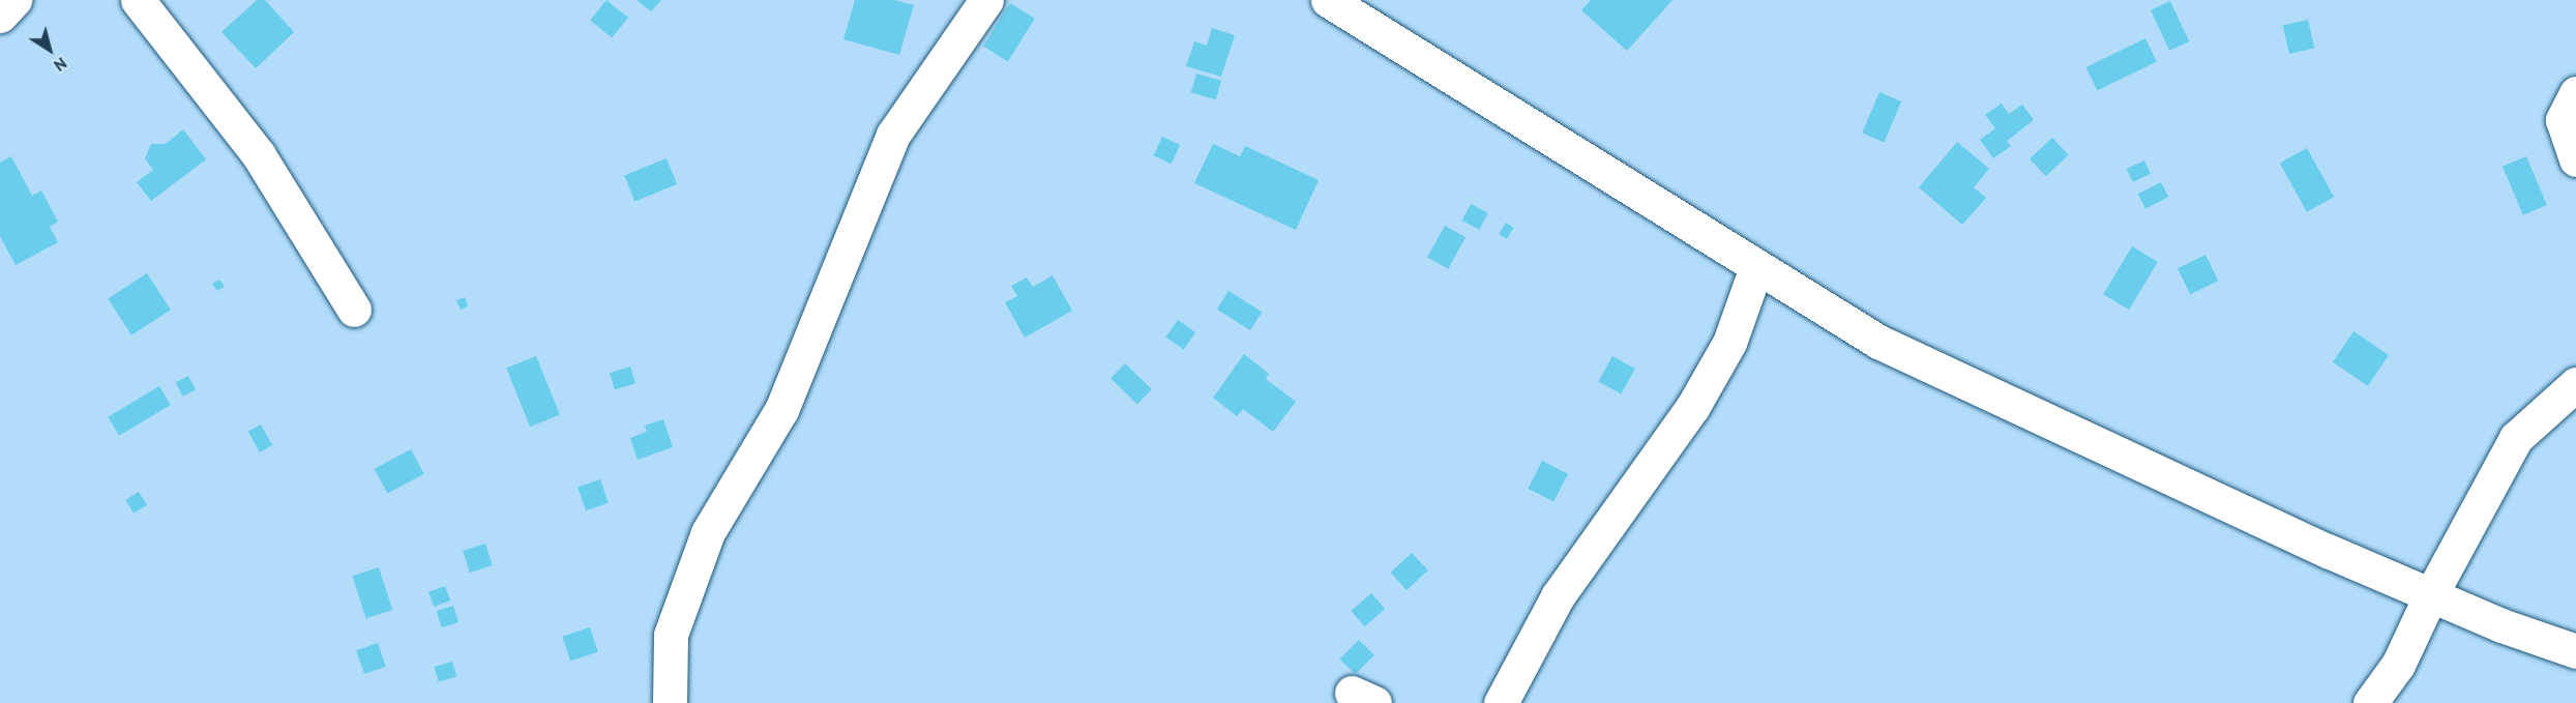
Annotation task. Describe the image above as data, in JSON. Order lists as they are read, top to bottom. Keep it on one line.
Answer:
{"north":"bottom right"}
